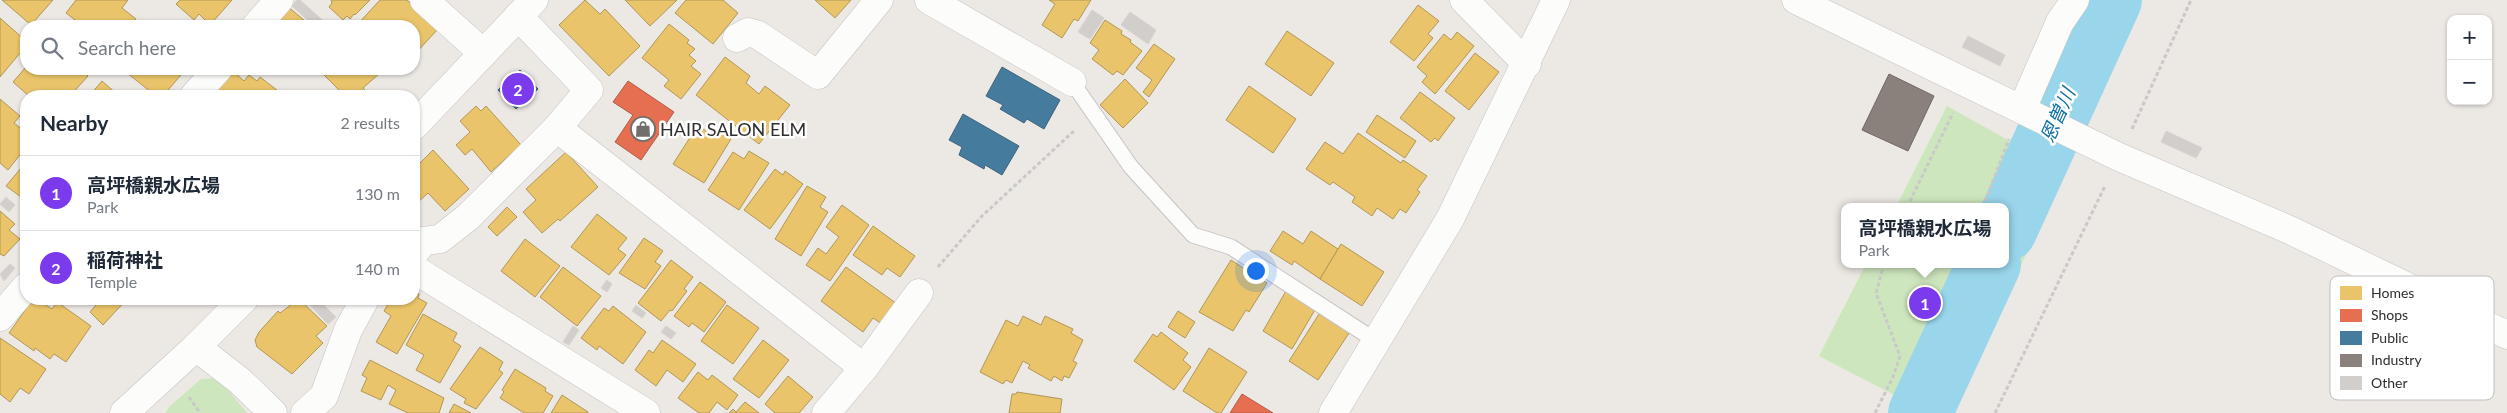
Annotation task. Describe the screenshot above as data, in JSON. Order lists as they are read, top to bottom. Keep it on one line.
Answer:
{"water":["恩曽川"],"places":{"shop":["HAIR SALON ELM"]},"legend":["Homes","Shops","Public","Industry","Other"],"page":{"map_buttons":["+","−"],"search":"Search here","pins":["2","1"],"heading":["Nearby","2 results"],"list":[{"mark":"1","name":"高坪橋親水広場","note":"Park","value":"130 m"},{"mark":"2","name":"稲荷神社","note":"Temple","value":"140 m"}],"popup":["高坪橋親水広場","Park"]}}
